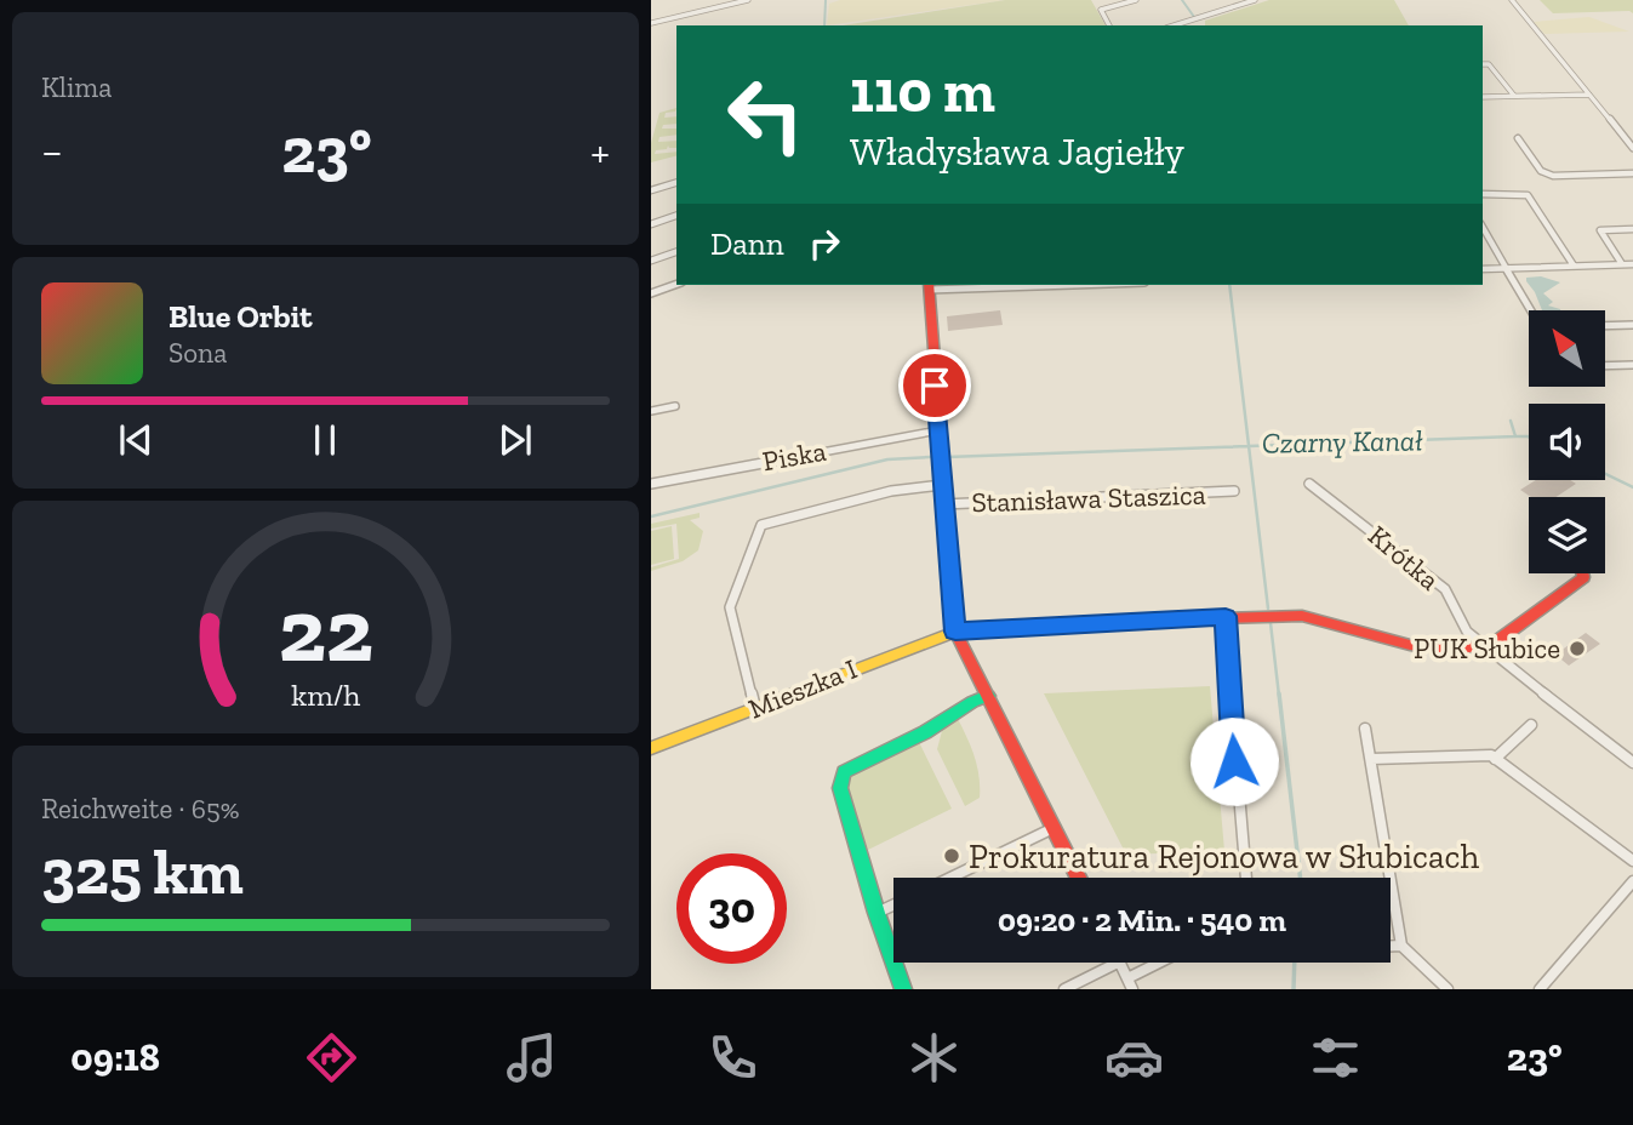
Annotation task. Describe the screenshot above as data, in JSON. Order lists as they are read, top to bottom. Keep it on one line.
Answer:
{"streets":{"street":["Piska","Stanisława Staszica","Krótka","Mieszka I"]},"crossings":[["Krótka","Mieszka I"]],"water":["Czarny Kanał"],"places":["PUK Słubice","Prokuratura Rejonowa w Słubicach"],"north":"top left","page":{"tile":["Klima",["Reichweite · 65%","325 km"]],"turn":["110 m","Władysława Jagiełły"],"heat":["−","23°","+"],"then":"Dann","song":["Blue Orbit","Sona"],"limit":"30","trip":"09:20 · 2 Min. · 540 m","tabs":["09:18","23°"],"gauge":["22","km/h"]}}
